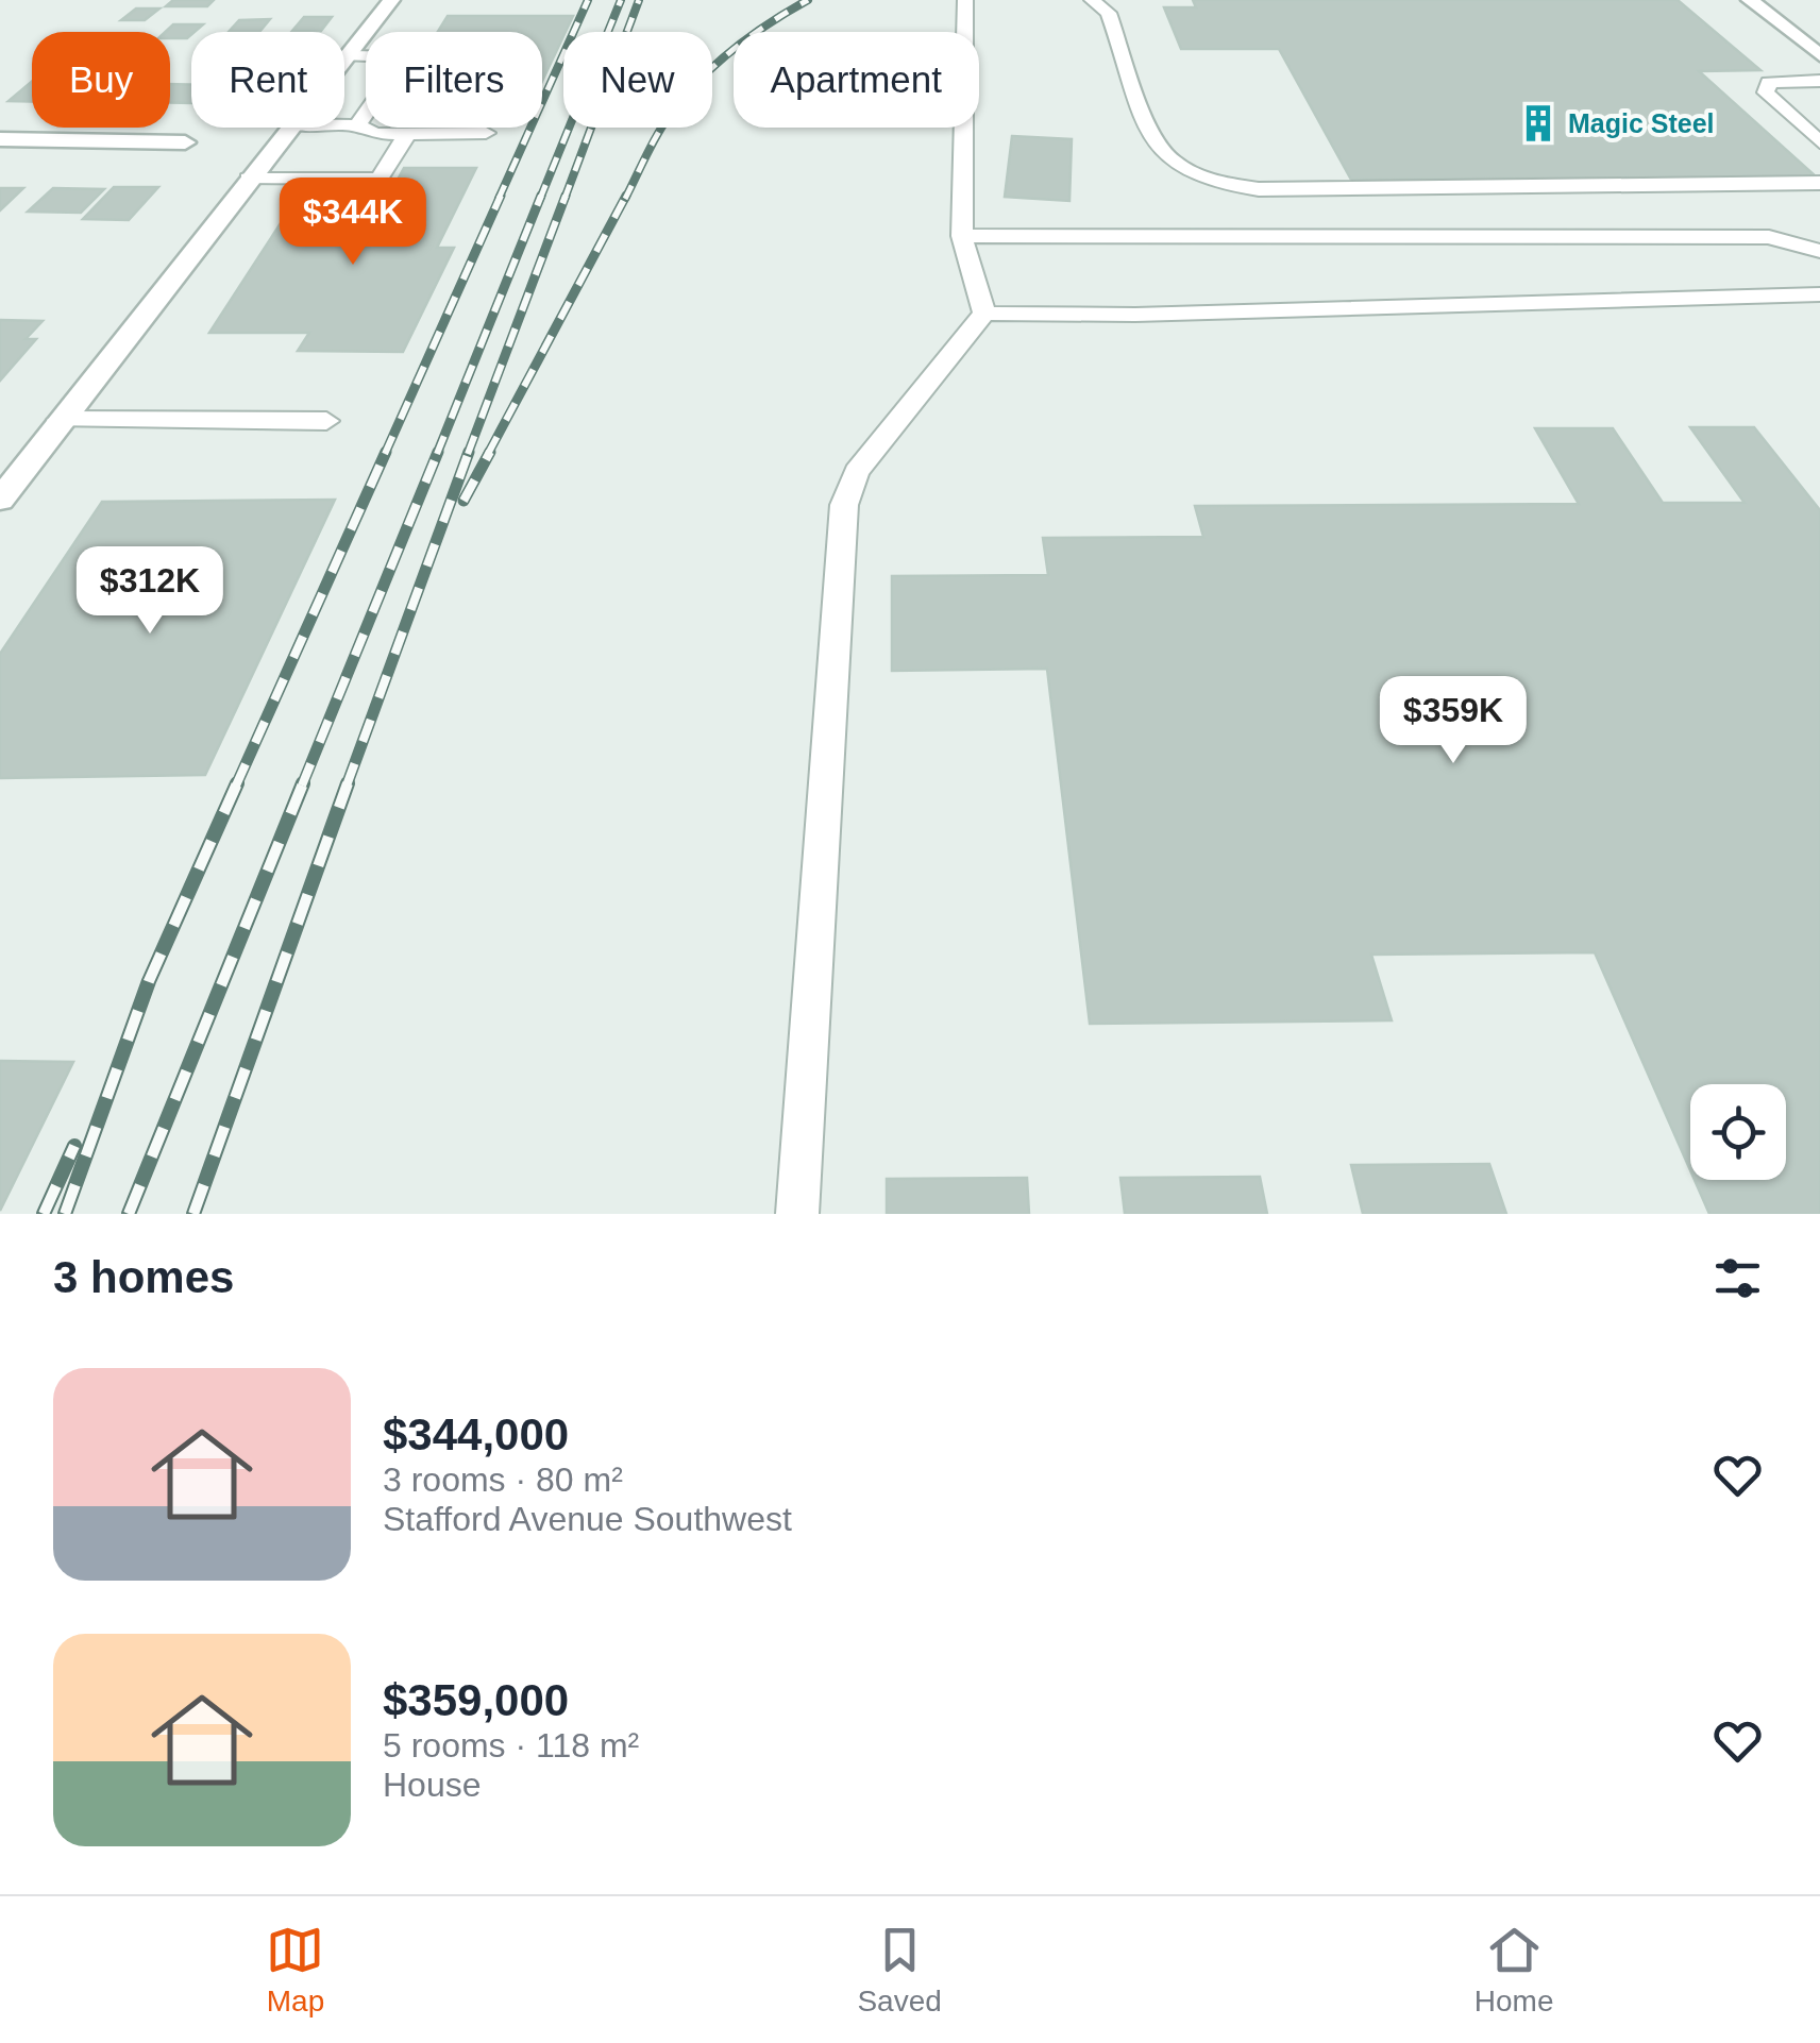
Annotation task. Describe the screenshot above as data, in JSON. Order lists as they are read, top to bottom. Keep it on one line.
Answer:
{"places":{"building":["Magic Steel"]},"page":{"chip":["Buy","Rent","Filters","New","Apartment"],"price":["$344K","$312K","$359K"],"heading":"3 homes","list":[{"name":"$344,000","note":"3 rooms · 80 m² · Stafford Avenue Southwest"},{"name":"$359,000","note":"5 rooms · 118 m² · House"}],"tabs":["Map","Saved","Home"]}}
